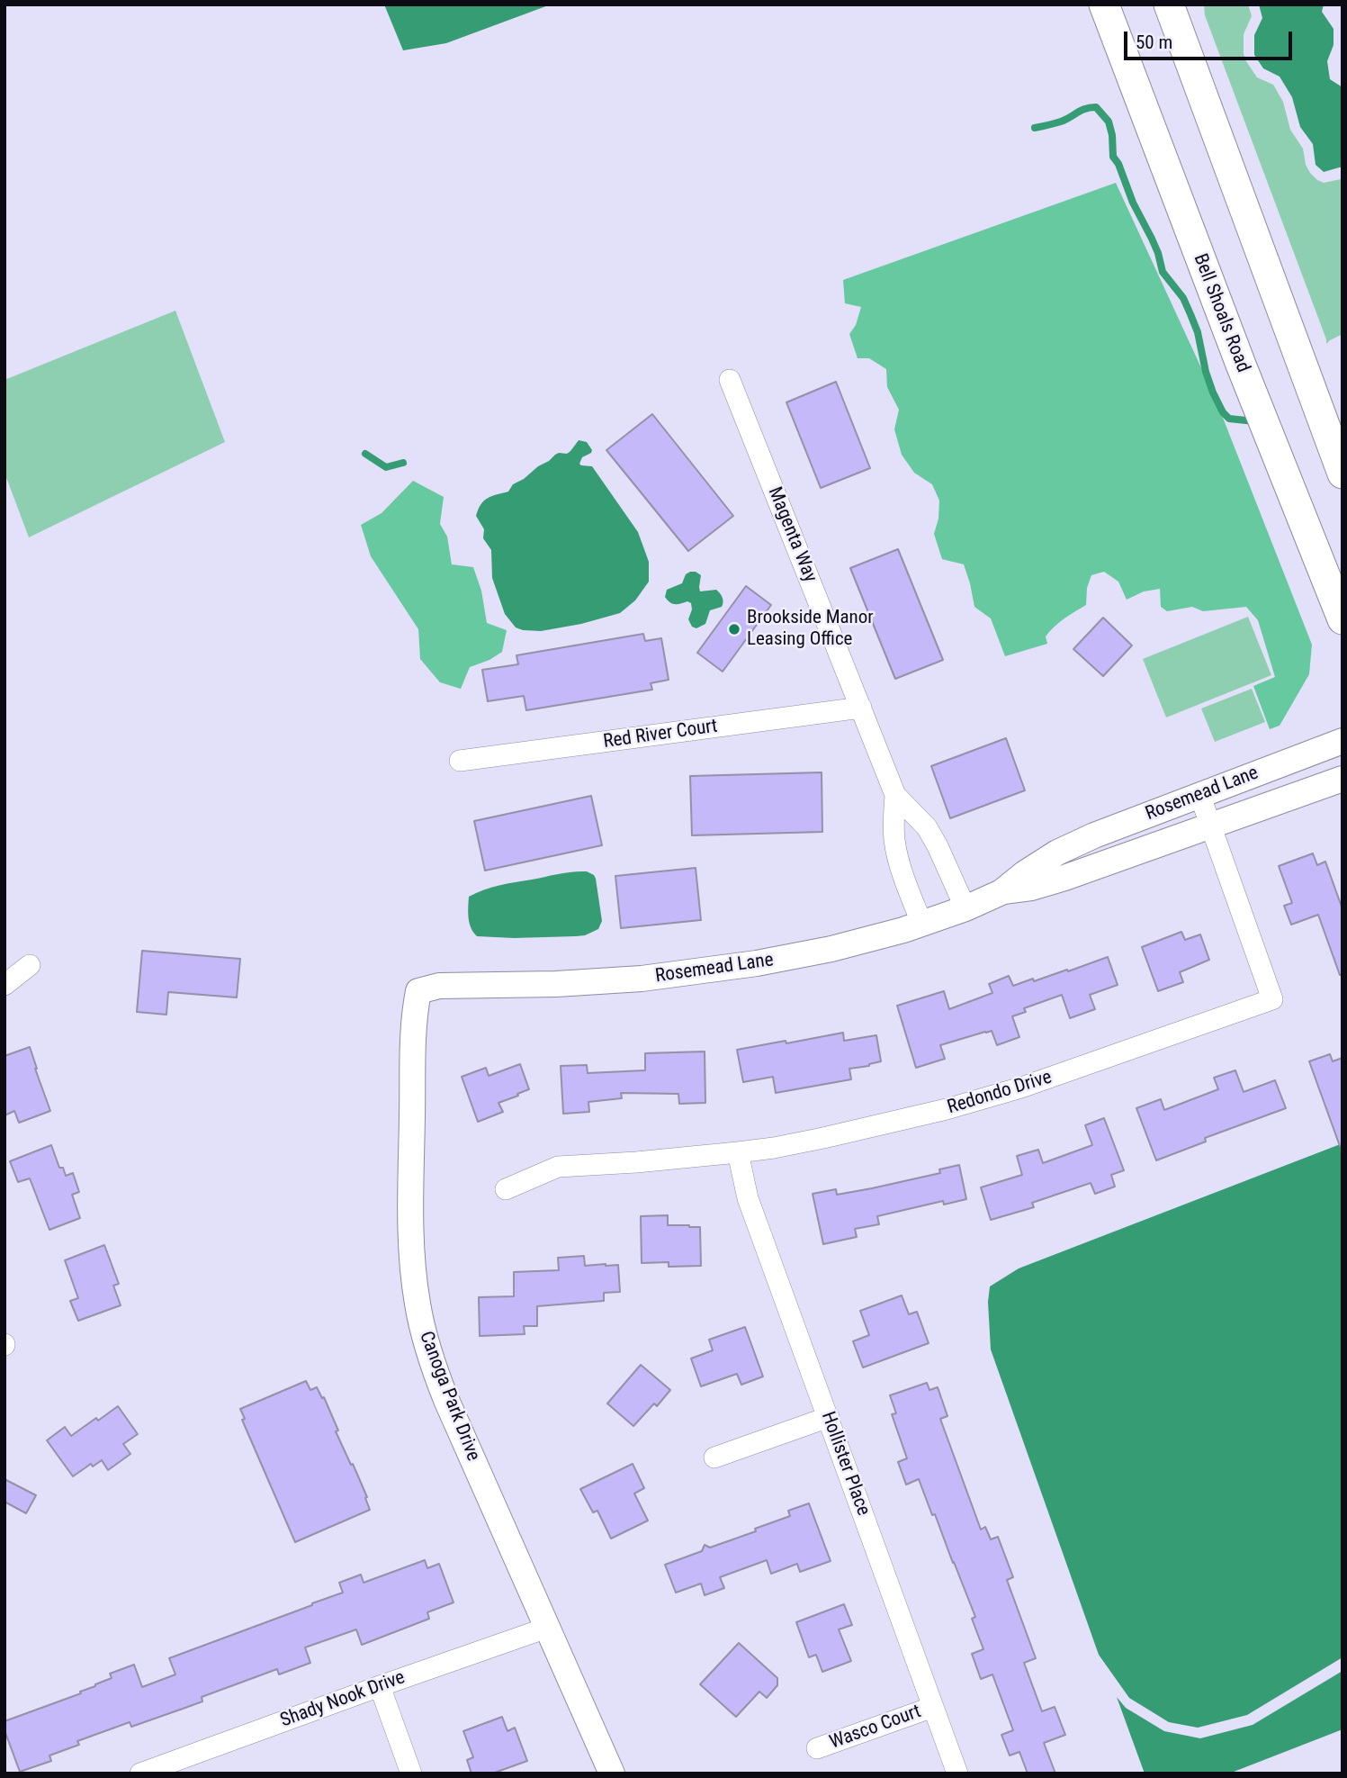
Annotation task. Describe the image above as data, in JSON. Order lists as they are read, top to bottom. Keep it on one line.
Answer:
{"streets":{"main road":["Bell Shoals Road"],"street":["Magenta Way","Red River Court","Rosemead Lane","Redondo Drive","Canoga Park Drive","Hollister Place","Shady Nook Drive","Wasco Court"]},"crossings":[["Magenta Way","Red River Court"],["Magenta Way","Rosemead Lane"],["Rosemead Lane","Redondo Drive"],["Rosemead Lane","Canoga Park Drive"],["Redondo Drive","Hollister Place"],["Canoga Park Drive","Shady Nook Drive"],["Hollister Place","Wasco Court"]],"places":["Brookside Manor Leasing Office"],"scale_bar":"50 m"}
